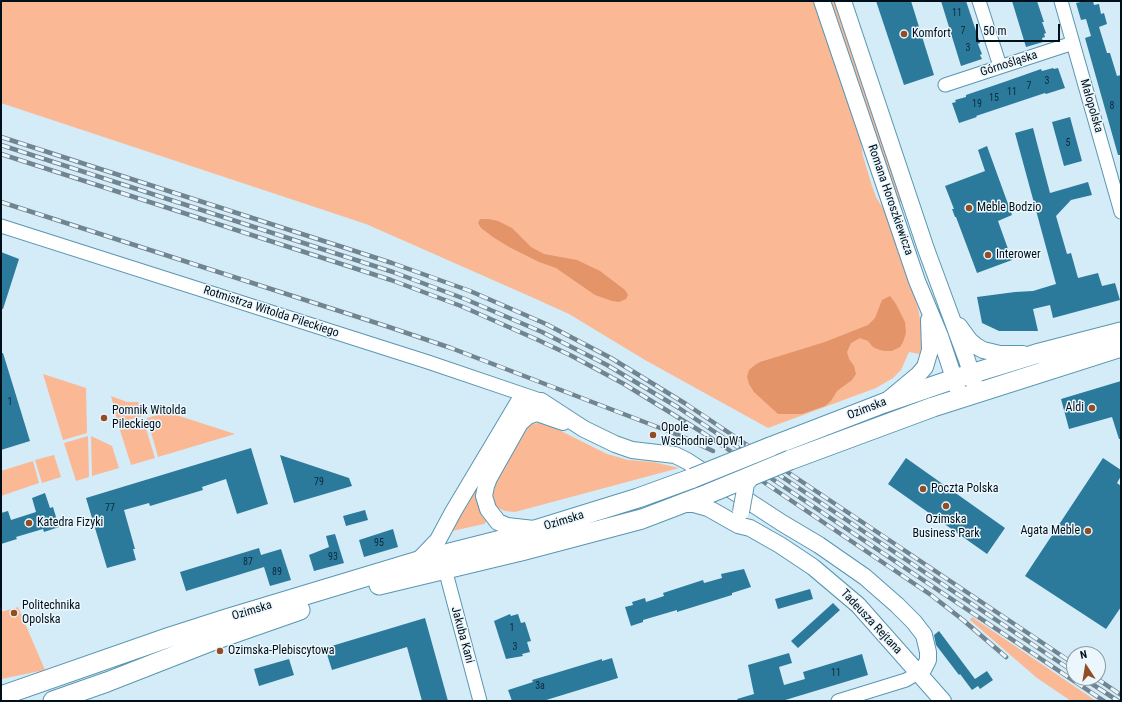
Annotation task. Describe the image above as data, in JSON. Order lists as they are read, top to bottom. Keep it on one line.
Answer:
{"streets":{"main road":["Ozimska"],"street":["Górnośląska","Małopolska","Romana Horoszkiewicza","Rotmistrza Witolda Pileckiego","Tadeusza Rejtana","Jakuba Kani"]},"crossings":[["Górnośląska","Małopolska"],["Romana Horoszkiewicza","Ozimska"],["Ozimska","Tadeusza Rejtana"],["Ozimska","Jakuba Kani"]],"places":["Komfort","Meble Bodzio","Interower","Aldi","Pomnik Witolda Pileckiego","Opole Wschodnie OpW1","Poczta Polska","Ozimska Business Park","Katedra Fizyki","Agata Meble","Politechnika Opolska","Ozimska-Plebiscytowa"],"house_numbers":["11","7","3","3","7","11","15","19","8","5","1","79","77","95","93","87","89","1","3","11","3a"],"scale_bar":"50 m","north":"top"}
